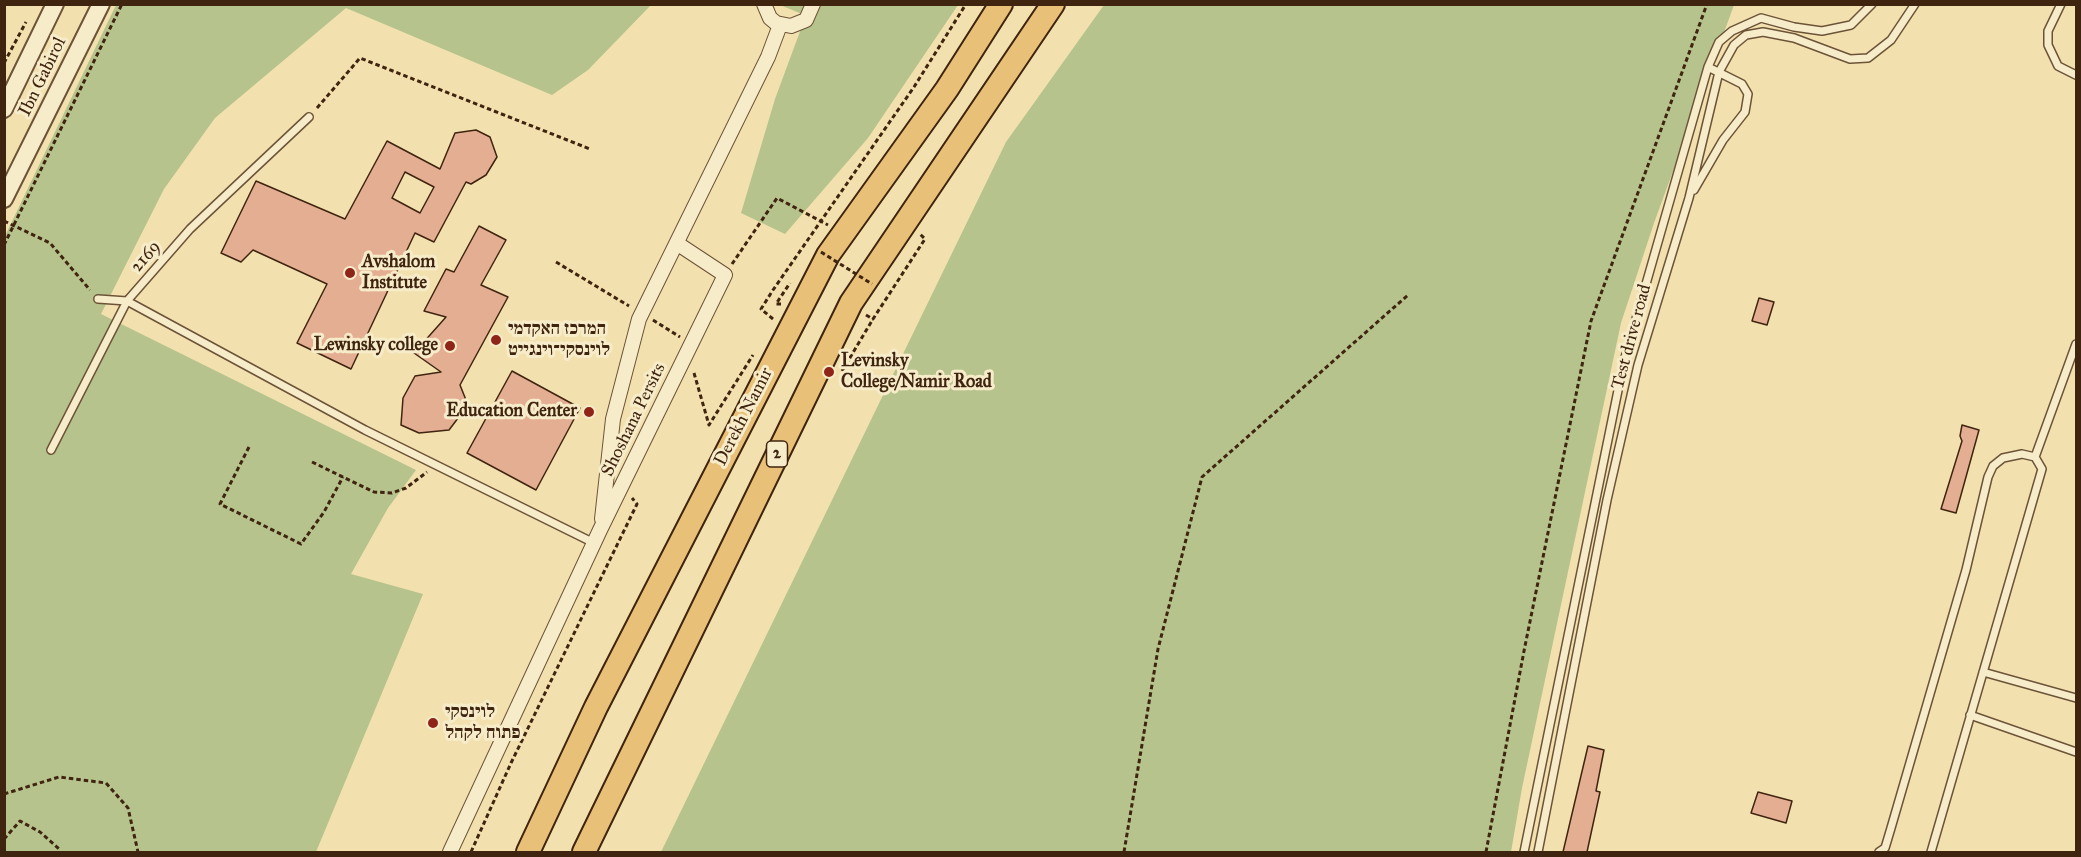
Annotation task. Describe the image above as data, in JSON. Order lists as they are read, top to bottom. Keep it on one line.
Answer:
{"streets":{"highway":["Derekh Namir","2"],"street":["Ibn Gabirol","Shoshana Persits"],"lane":["2169","Test drive road"]},"places":["Avshalom Institute","המרכז האקדמי לוינסקי־וינגייט","Lewinsky college","Levinsky College/Namir Road","Education Center","לוינסקי פתוח לקהל"]}
